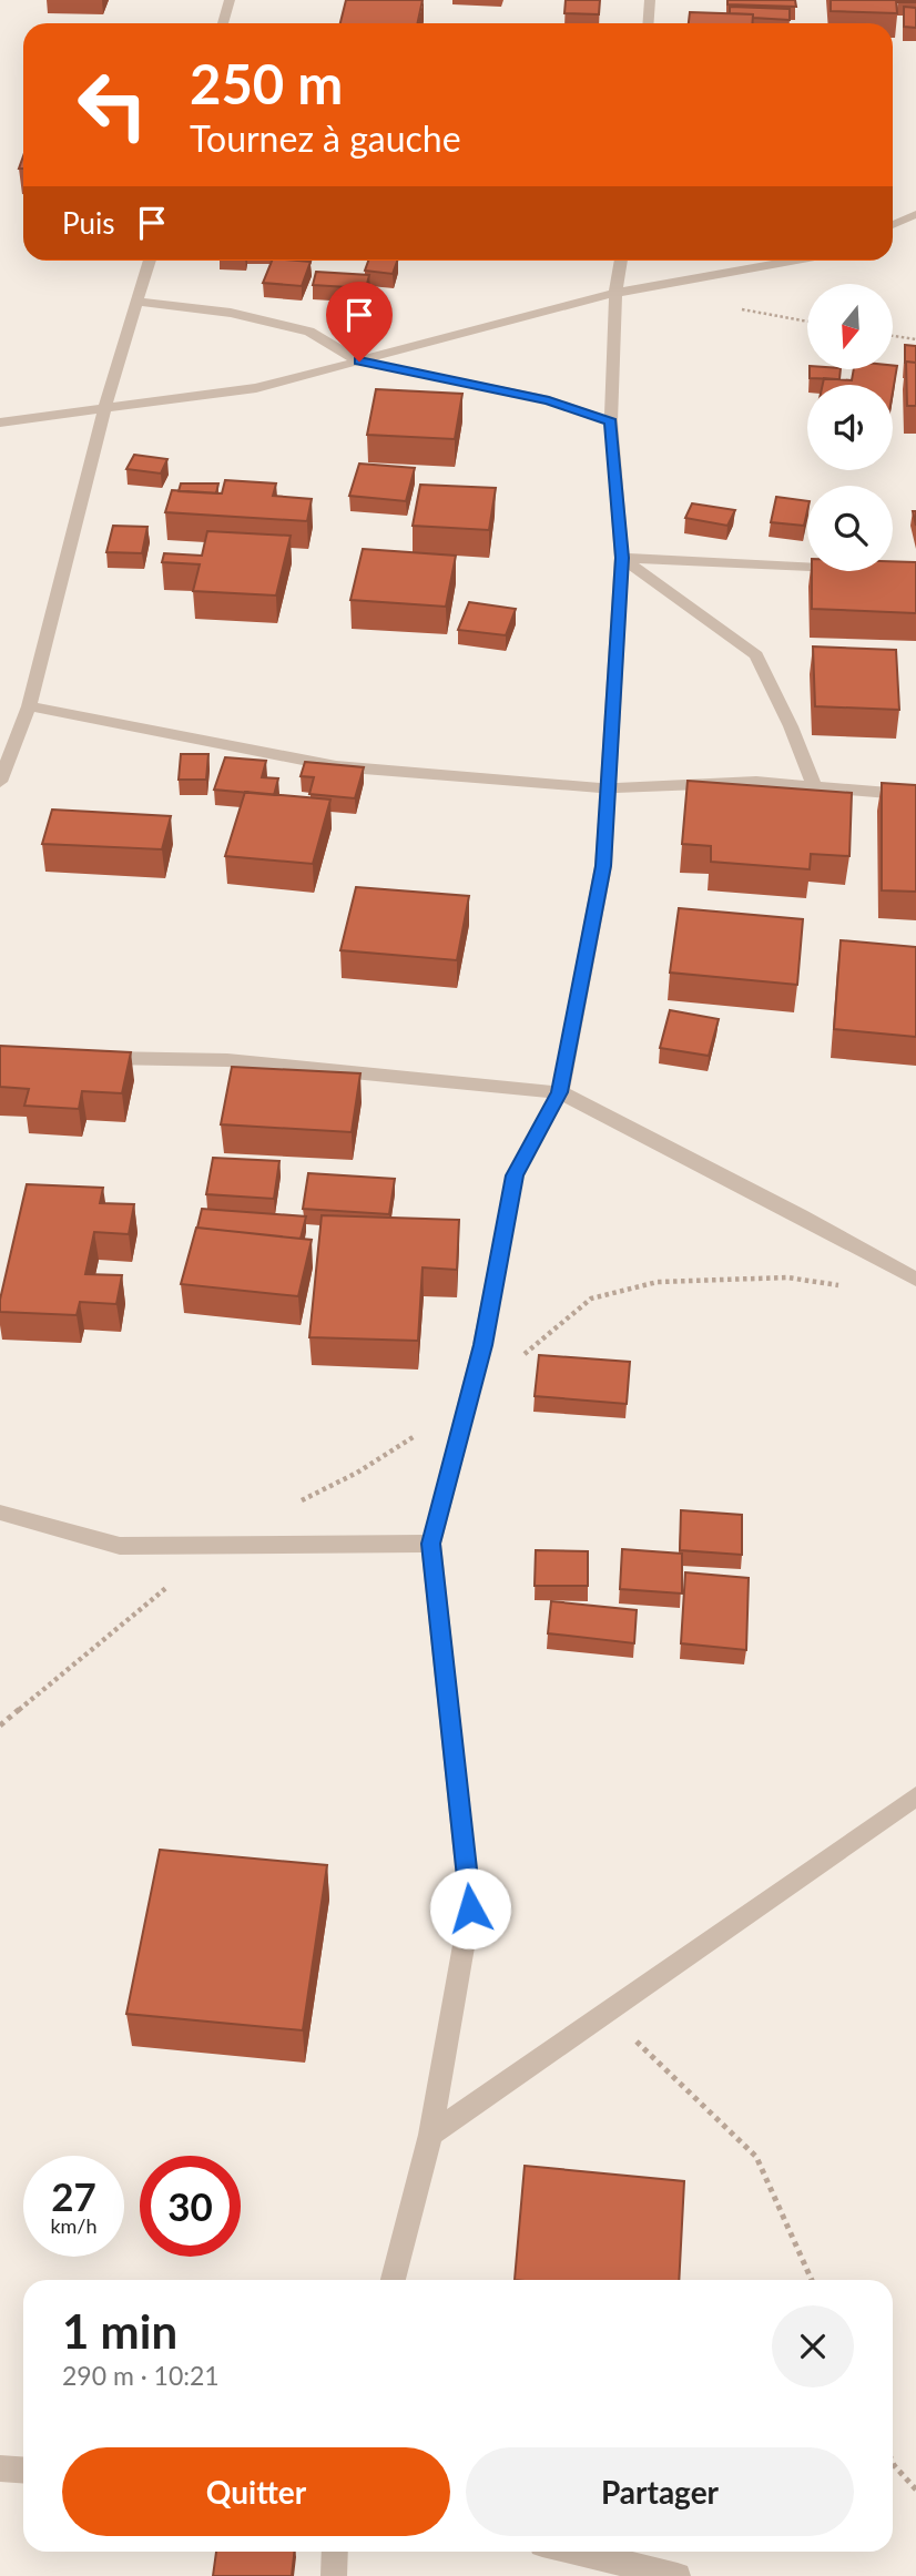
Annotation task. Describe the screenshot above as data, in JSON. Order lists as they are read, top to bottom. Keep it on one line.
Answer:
{"north":"bottom","page":{"turn":["250 m","Tournez à gauche"],"then":"Puis","speed":"27 km/h","limit":"30","heading":["1 min","290 m · 10:21"],"buttons":["Quitter","Partager"]}}
